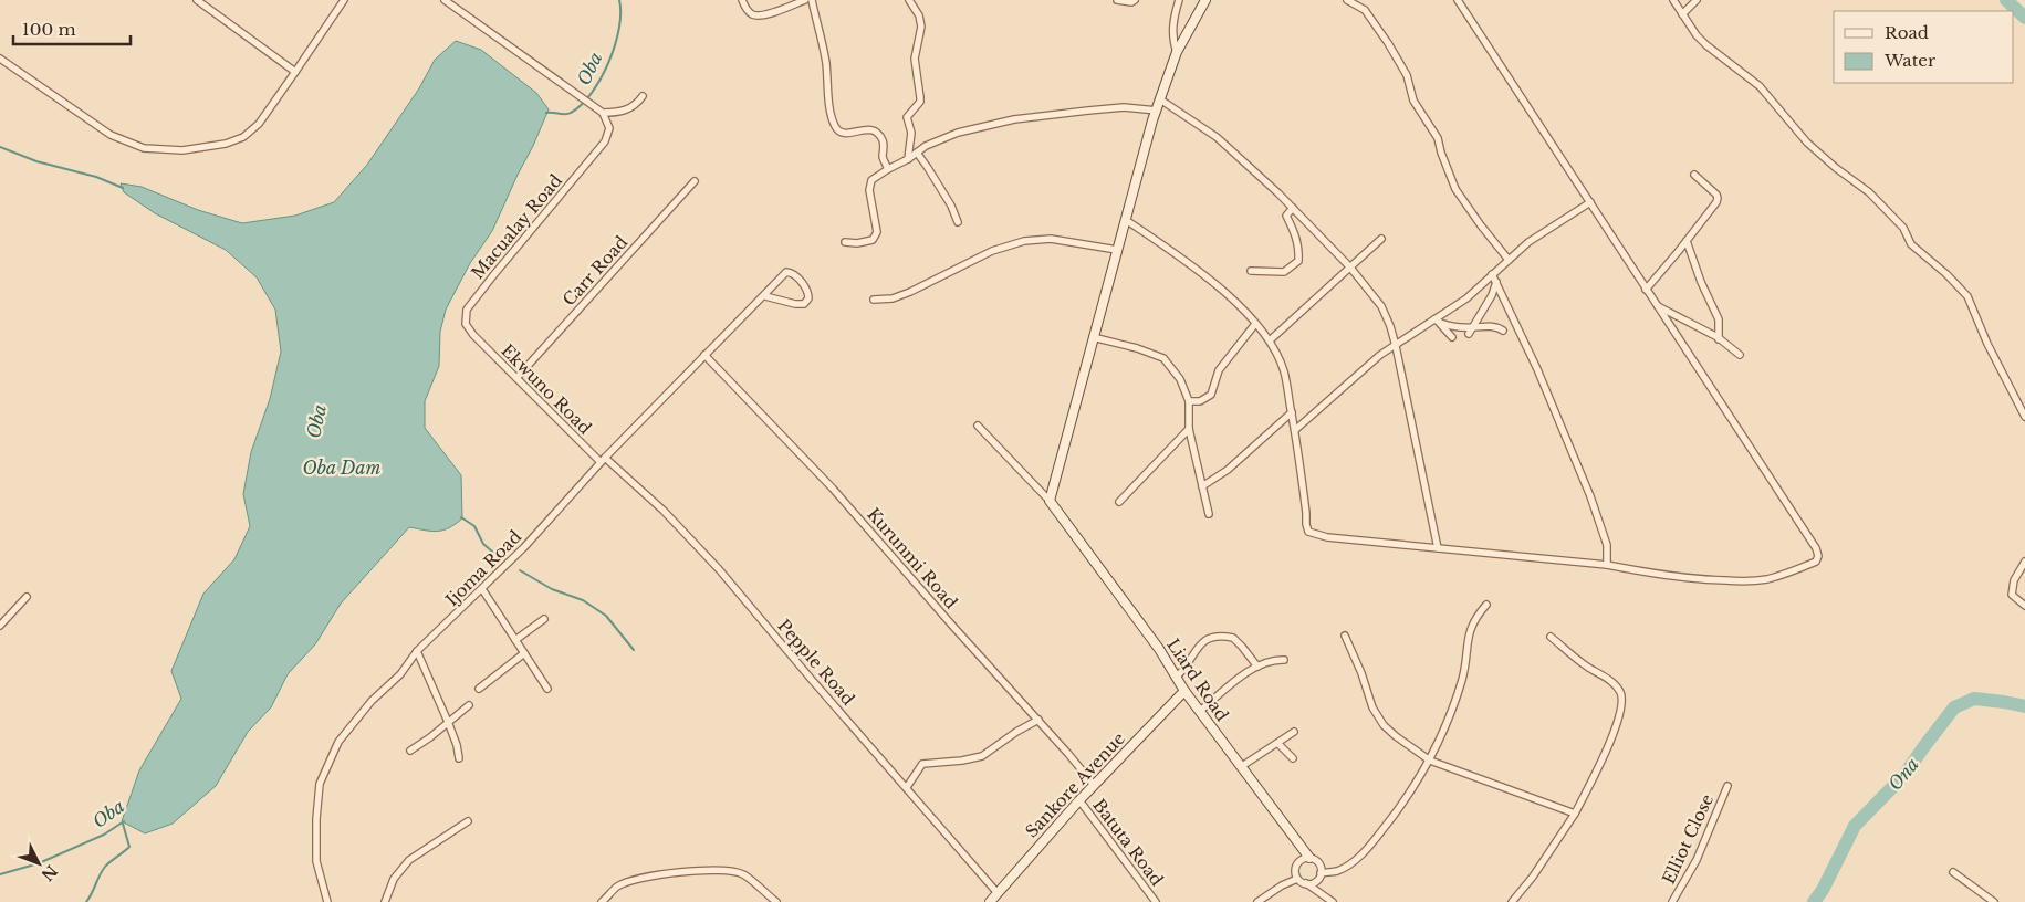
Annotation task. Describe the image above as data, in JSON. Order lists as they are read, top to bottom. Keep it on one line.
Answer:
{"streets":{"street":["Macualay Road","Carr Road","Ekwuno Road","Kurunmi Road","Ijoma Road","Pepple Road","Liard Road","Sankore Avenue","Elliot Close","Batuta Road"]},"crossings":[["Macualay Road","Ekwuno Road"],["Carr Road","Ekwuno Road"],["Ekwuno Road","Ijoma Road"],["Ekwuno Road","Pepple Road"],["Kurunmi Road","Ijoma Road"],["Kurunmi Road","Sankore Avenue"],["Ijoma Road","Pepple Road"],["Pepple Road","Sankore Avenue"],["Liard Road","Sankore Avenue"],["Sankore Avenue","Batuta Road"]],"water":["Oba","Oba Dam","Ona"],"legend":["Road","Water"],"scale_bar":"100 m","north":"bottom right"}
